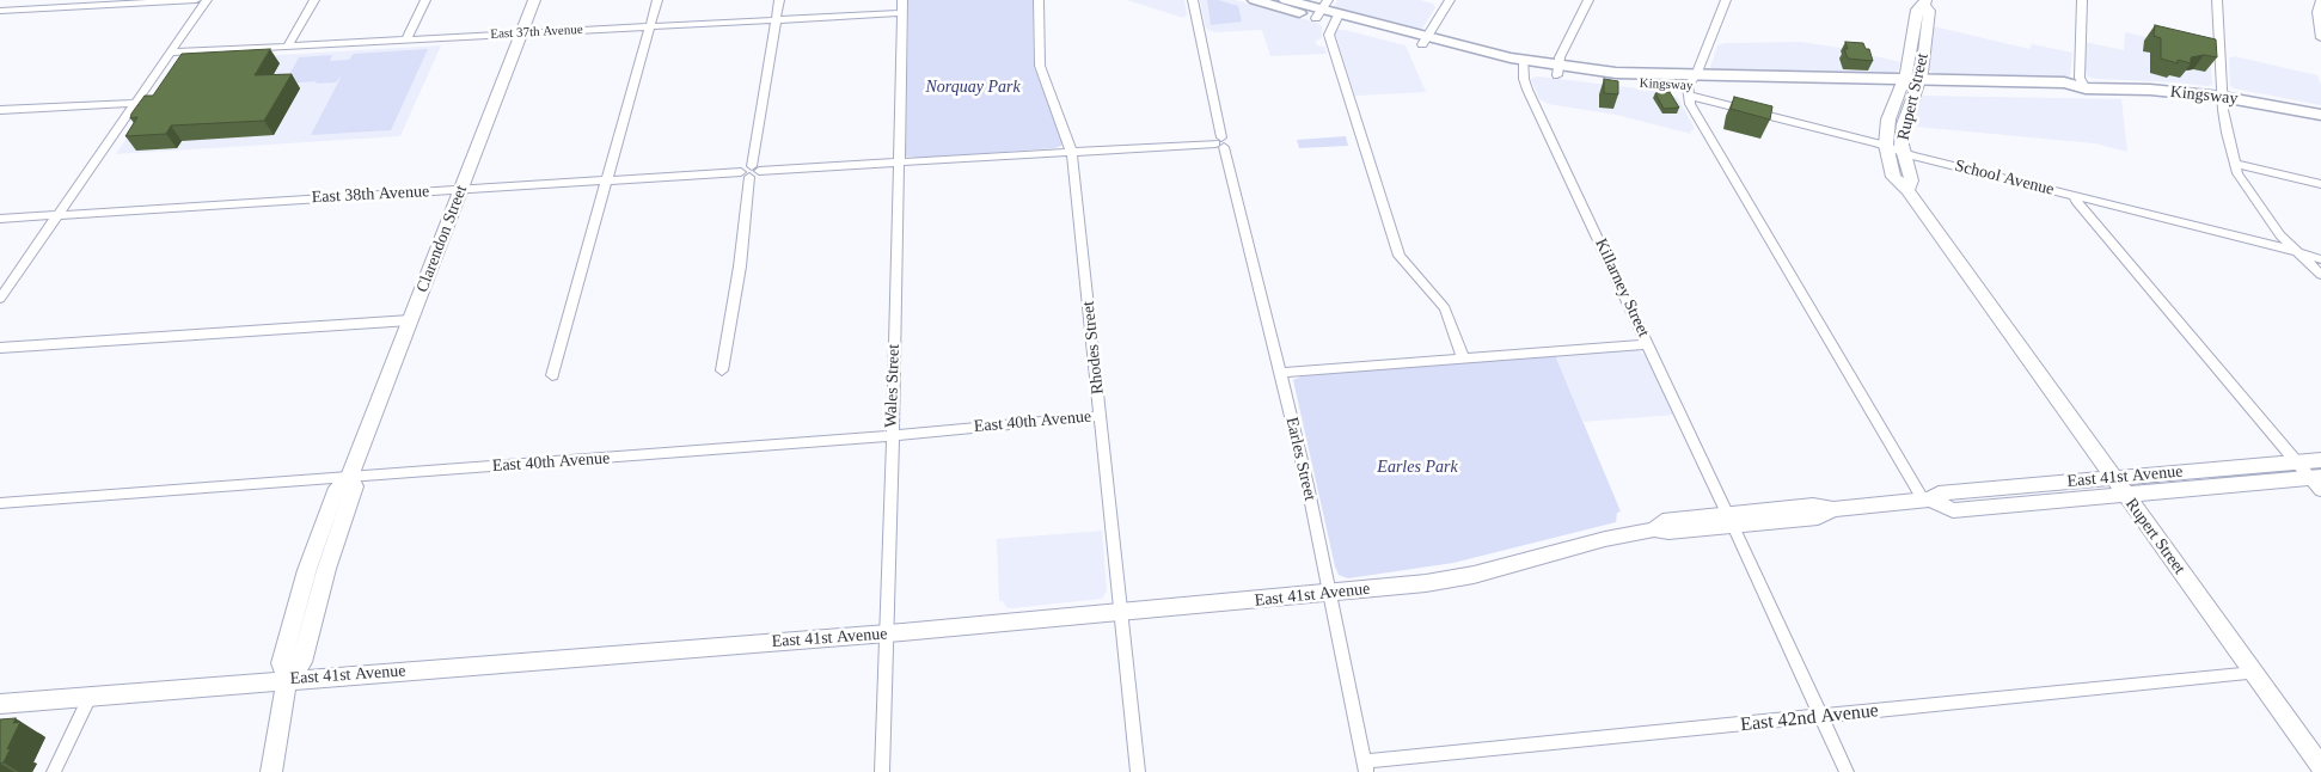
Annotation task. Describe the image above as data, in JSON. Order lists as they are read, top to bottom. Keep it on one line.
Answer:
{"streets":{"main road":["Kingsway"],"street":["East 37th Avenue","Rupert Street","School Avenue","East 38th Avenue","Clarendon Street","Killarney Street","Rhodes Street","Wales Street","East 40th Avenue","Earles Street","East 41st Avenue","East 42nd Avenue"]},"crossings":[["East 37th Avenue","Clarendon Street"],["East 37th Avenue","Wales Street"],["Kingsway","Rupert Street"],["Kingsway","School Avenue"],["Kingsway","Killarney Street"],["Rupert Street","School Avenue"],["Rupert Street","East 41st Avenue"],["Rupert Street","East 42nd Avenue"],["East 38th Avenue","Clarendon Street"],["East 38th Avenue","Rhodes Street"],["East 38th Avenue","Wales Street"],["East 38th Avenue","Earles Street"],["Clarendon Street","East 40th Avenue"],["Clarendon Street","East 41st Avenue"],["Killarney Street","East 41st Avenue"],["Killarney Street","East 42nd Avenue"],["Rhodes Street","East 40th Avenue"],["Rhodes Street","East 41st Avenue"],["Wales Street","East 40th Avenue"],["Wales Street","East 41st Avenue"],["Earles Street","East 41st Avenue"],["Earles Street","East 42nd Avenue"]],"parks":["Norquay Park","Earles Park"]}
